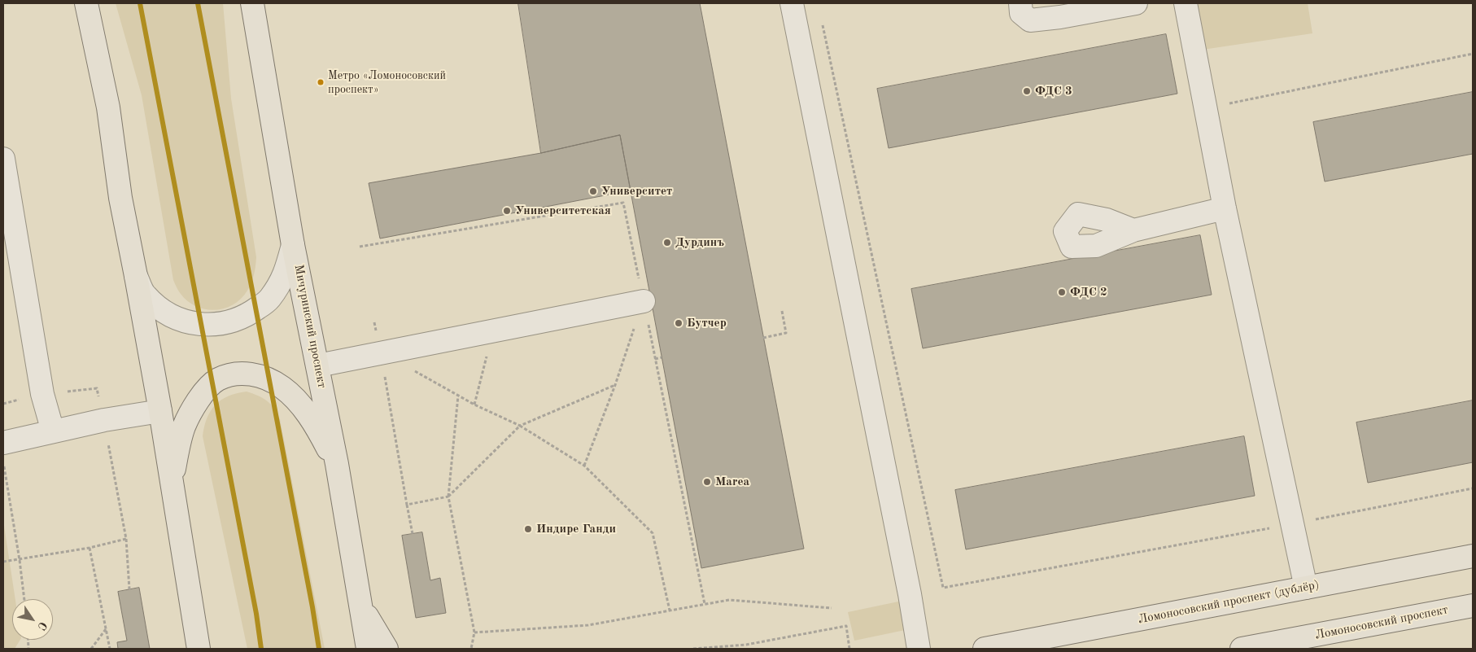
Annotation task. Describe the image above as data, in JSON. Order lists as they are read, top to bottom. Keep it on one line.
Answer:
{"streets":{"main road":["Мичуринский проспект","Ломоносовский проспект (дублёр)","Ломоносовский проспект"]},"places":["Метро «Ломоносовский проспект»","ФДС 3","Университет","Университетская","Дурдинъ","ФДС 2","Бутчер","Marea","Индире Ганди"],"north":"bottom right"}
